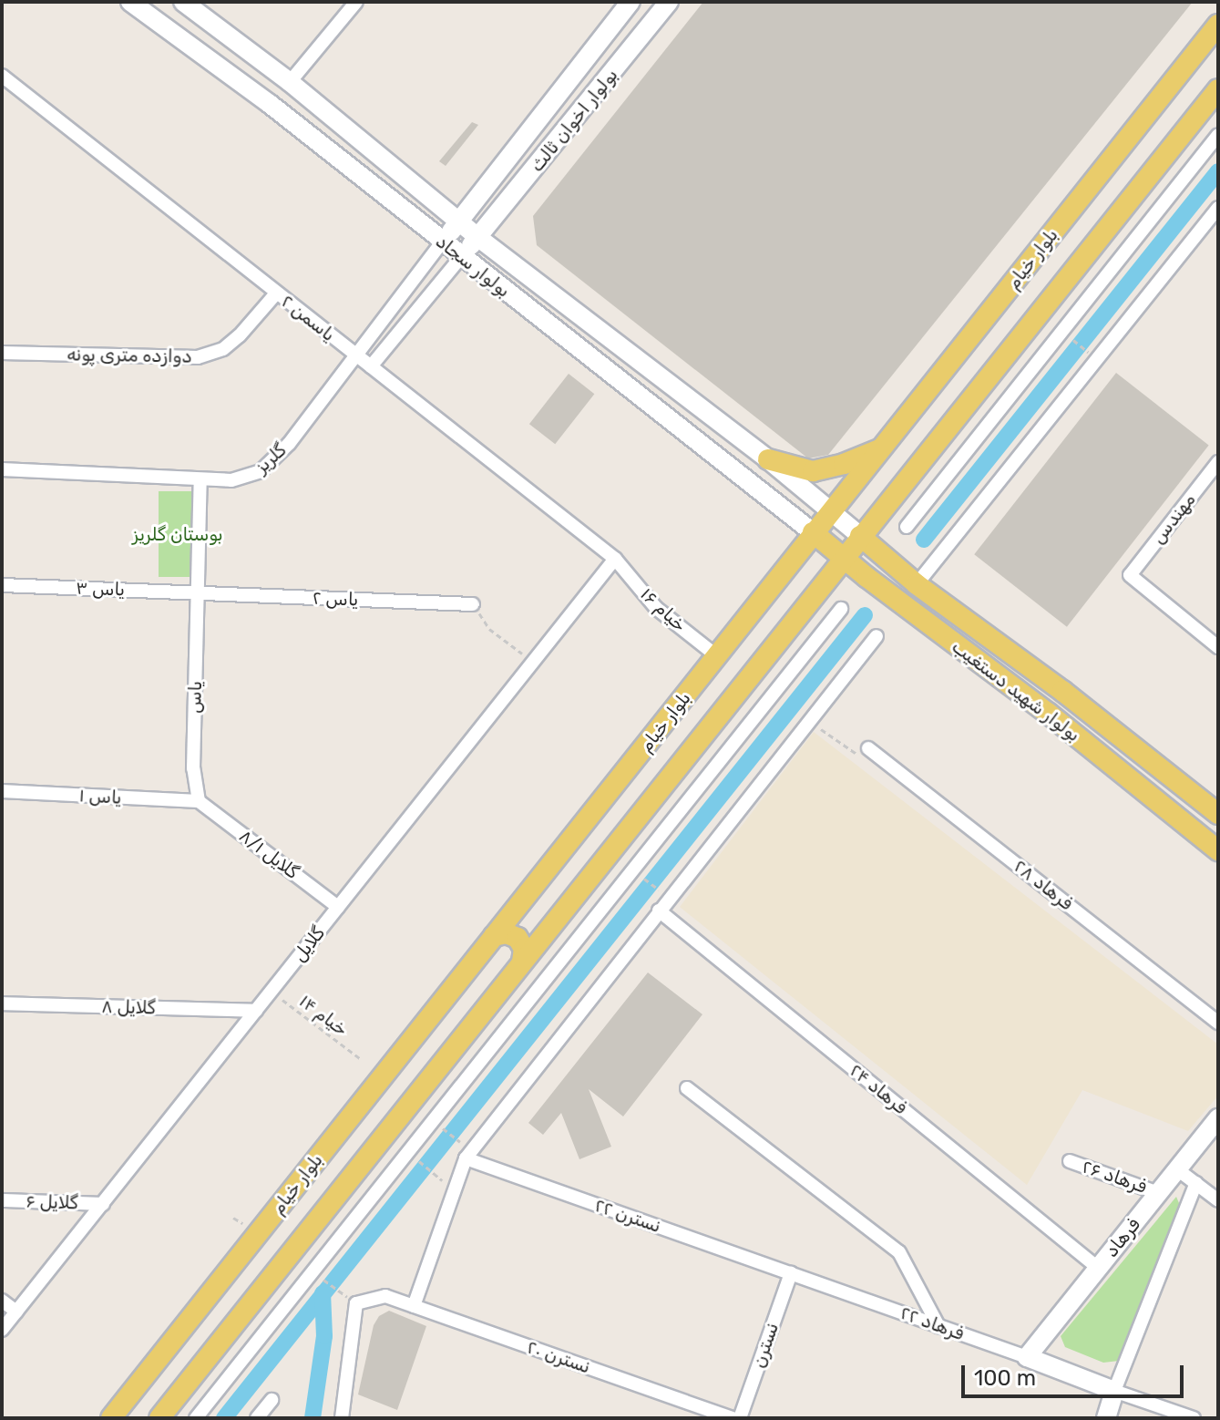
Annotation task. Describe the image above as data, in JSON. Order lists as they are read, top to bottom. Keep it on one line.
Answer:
{"streets":{"main road":["بولوار اخوان ثالث","بلوار خیام","بولوار سجاد","بولوار شهید دستغیب","فرهاد","فرهاد ۲۲"],"street":["یاسمن ۲","دوازده متری پونه","گلریز","مهندس","یاس ۳","یاس ۲","خیام ۱۶","یاس","یاس ۱","گلایل ۸/۱","فرهاد ۲۸","گلایل","گلایل ۸","فرهاد ۲۴","فرهاد ۲۶","گلایل ۶","نسترن ۲۲","نسترن","نسترن ۲۰"],"path":["خیام ۱۴"]},"crossings":[["بولوار اخوان ثالث","بولوار سجاد"],["بلوار خیام","بولوار سجاد"],["بلوار خیام","خیام ۱۶"],["بلوار خیام","بولوار شهید دستغیب"],["بولوار سجاد","گلریز"],["بولوار سجاد","بولوار شهید دستغیب"],["یاسمن ۲","دوازده متری پونه"],["یاسمن ۲","گلریز"],["یاسمن ۲","خیام ۱۶"],["یاسمن ۲","گلایل"],["گلریز","یاس"],["یاس ۳","یاس ۲"],["یاس ۳","یاس"],["یاس ۲","یاس"],["خیام ۱۶","گلایل"],["یاس","یاس ۱"],["یاس","گلایل ۸/۱"],["یاس ۱","گلایل ۸/۱"],["گلایل ۸/۱","گلایل"],["گلایل","گلایل ۸"],["گلایل","خیام ۱۴"],["گلایل","گلایل ۶"],["فرهاد ۲۴","فرهاد"],["فرهاد ۲۶","فرهاد"],["نسترن ۲۲","فرهاد ۲۲"],["نسترن ۲۲","نسترن"],["فرهاد","فرهاد ۲۲"],["فرهاد ۲۲","نسترن"]],"parks":["بوستان گلریز"],"scale_bar":"100 m"}
